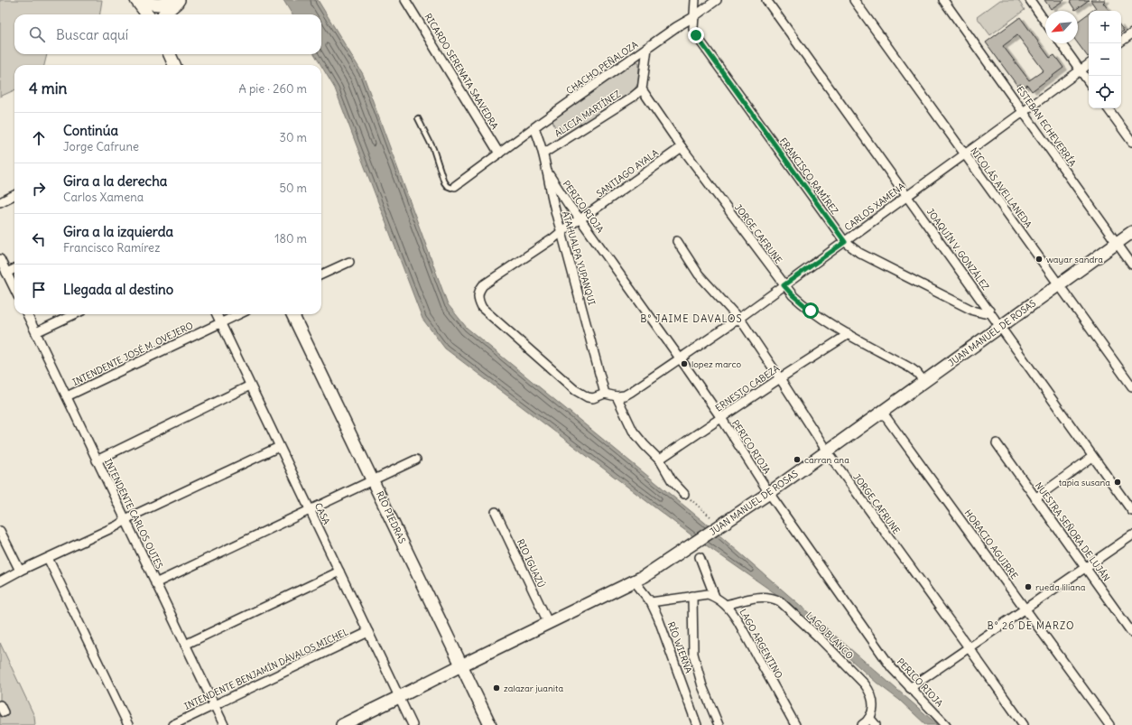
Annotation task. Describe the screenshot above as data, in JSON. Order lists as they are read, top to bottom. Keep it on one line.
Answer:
{"streets":{"street":["CHACHO PEÑALOZA","RICARDO SERENATA SAAVEDRA","ALICIA MARTÍNEZ","ESTEBAN ECHEVERRÍA","SANTIAGO AYALA","FRANCISCO RAMÍREZ","NICOLÁS AVELLANEDA","PERICO RIOJA","CARLOS XAMENA","JORGE CAFRUNE","JOAQUÍN V. GONZÁLEZ","ATAHUALPA YUPANQUI","JUAN MANUEL DE ROSAS","INTENDENTE JOSÉ M. OVEJERO","ERNESTO CABEZA","INTENDENTE CARLOS OUTES","CASA","RÍO PIEDRAS","NUESTRA SEÑORA DE LUJÁN","HORACIO AGUIRRE","RIO IGUAZÚ","LAGO BLANCO","LAGO ARGENTINO","RÍO WIERNA","INTENDENTE BENJAMÍN DÁVALOS MICHEL"]},"crossings":[["CHACHO PEÑALOZA","RICARDO SERENATA SAAVEDRA"],["CHACHO PEÑALOZA","FRANCISCO RAMÍREZ"],["CHACHO PEÑALOZA","ATAHUALPA YUPANQUI"],["ALICIA MARTÍNEZ","JORGE CAFRUNE"],["ALICIA MARTÍNEZ","ATAHUALPA YUPANQUI"],["ESTEBAN ECHEVERRÍA","CARLOS XAMENA"],["ESTEBAN ECHEVERRÍA","JUAN MANUEL DE ROSAS"],["SANTIAGO AYALA","PERICO RIOJA"],["SANTIAGO AYALA","JORGE CAFRUNE"],["SANTIAGO AYALA","ATAHUALPA YUPANQUI"],["FRANCISCO RAMÍREZ","CARLOS XAMENA"],["FRANCISCO RAMÍREZ","JOAQUÍN V. GONZÁLEZ"],["NICOLÁS AVELLANEDA","CARLOS XAMENA"],["NICOLÁS AVELLANEDA","JUAN MANUEL DE ROSAS"],["PERICO RIOJA","CARLOS XAMENA"],["PERICO RIOJA","ATAHUALPA YUPANQUI"],["PERICO RIOJA","JUAN MANUEL DE ROSAS"],["PERICO RIOJA","ERNESTO CABEZA"],["CARLOS XAMENA","JORGE CAFRUNE"],["CARLOS XAMENA","JOAQUÍN V. GONZÁLEZ"],["JORGE CAFRUNE","JUAN MANUEL DE ROSAS"],["JORGE CAFRUNE","ERNESTO CABEZA"],["JOAQUÍN V. GONZÁLEZ","JUAN MANUEL DE ROSAS"],["JUAN MANUEL DE ROSAS","CASA"],["JUAN MANUEL DE ROSAS","RÍO PIEDRAS"],["JUAN MANUEL DE ROSAS","HORACIO AGUIRRE"],["JUAN MANUEL DE ROSAS","RIO IGUAZÚ"],["JUAN MANUEL DE ROSAS","RÍO WIERNA"],["INTENDENTE JOSÉ M. OVEJERO","INTENDENTE CARLOS OUTES"],["INTENDENTE JOSÉ M. OVEJERO","CASA"],["INTENDENTE CARLOS OUTES","INTENDENTE BENJAMÍN DÁVALOS MICHEL"],["CASA","INTENDENTE BENJAMÍN DÁVALOS MICHEL"],["LAGO BLANCO","LAGO ARGENTINO"]],"districts":["B° JAIME DAVALOS","B° 26 DE MARZO"],"places":["wayar sandra","lopez marco","carran ana","tapia susana","rueda liliana","zalazar juanita"],"north":"bottom left","page":{"map_buttons":["+","−"],"search":"Buscar aquí","heading":["4 min","A pie · 260 m"],"list":[["Continúa","Jorge Cafrune","30 m"],["Gira a la derecha","Carlos Xamena","50 m"],["Gira a la izquierda","Francisco Ramírez","180 m"],"Llegada al destino"]}}
